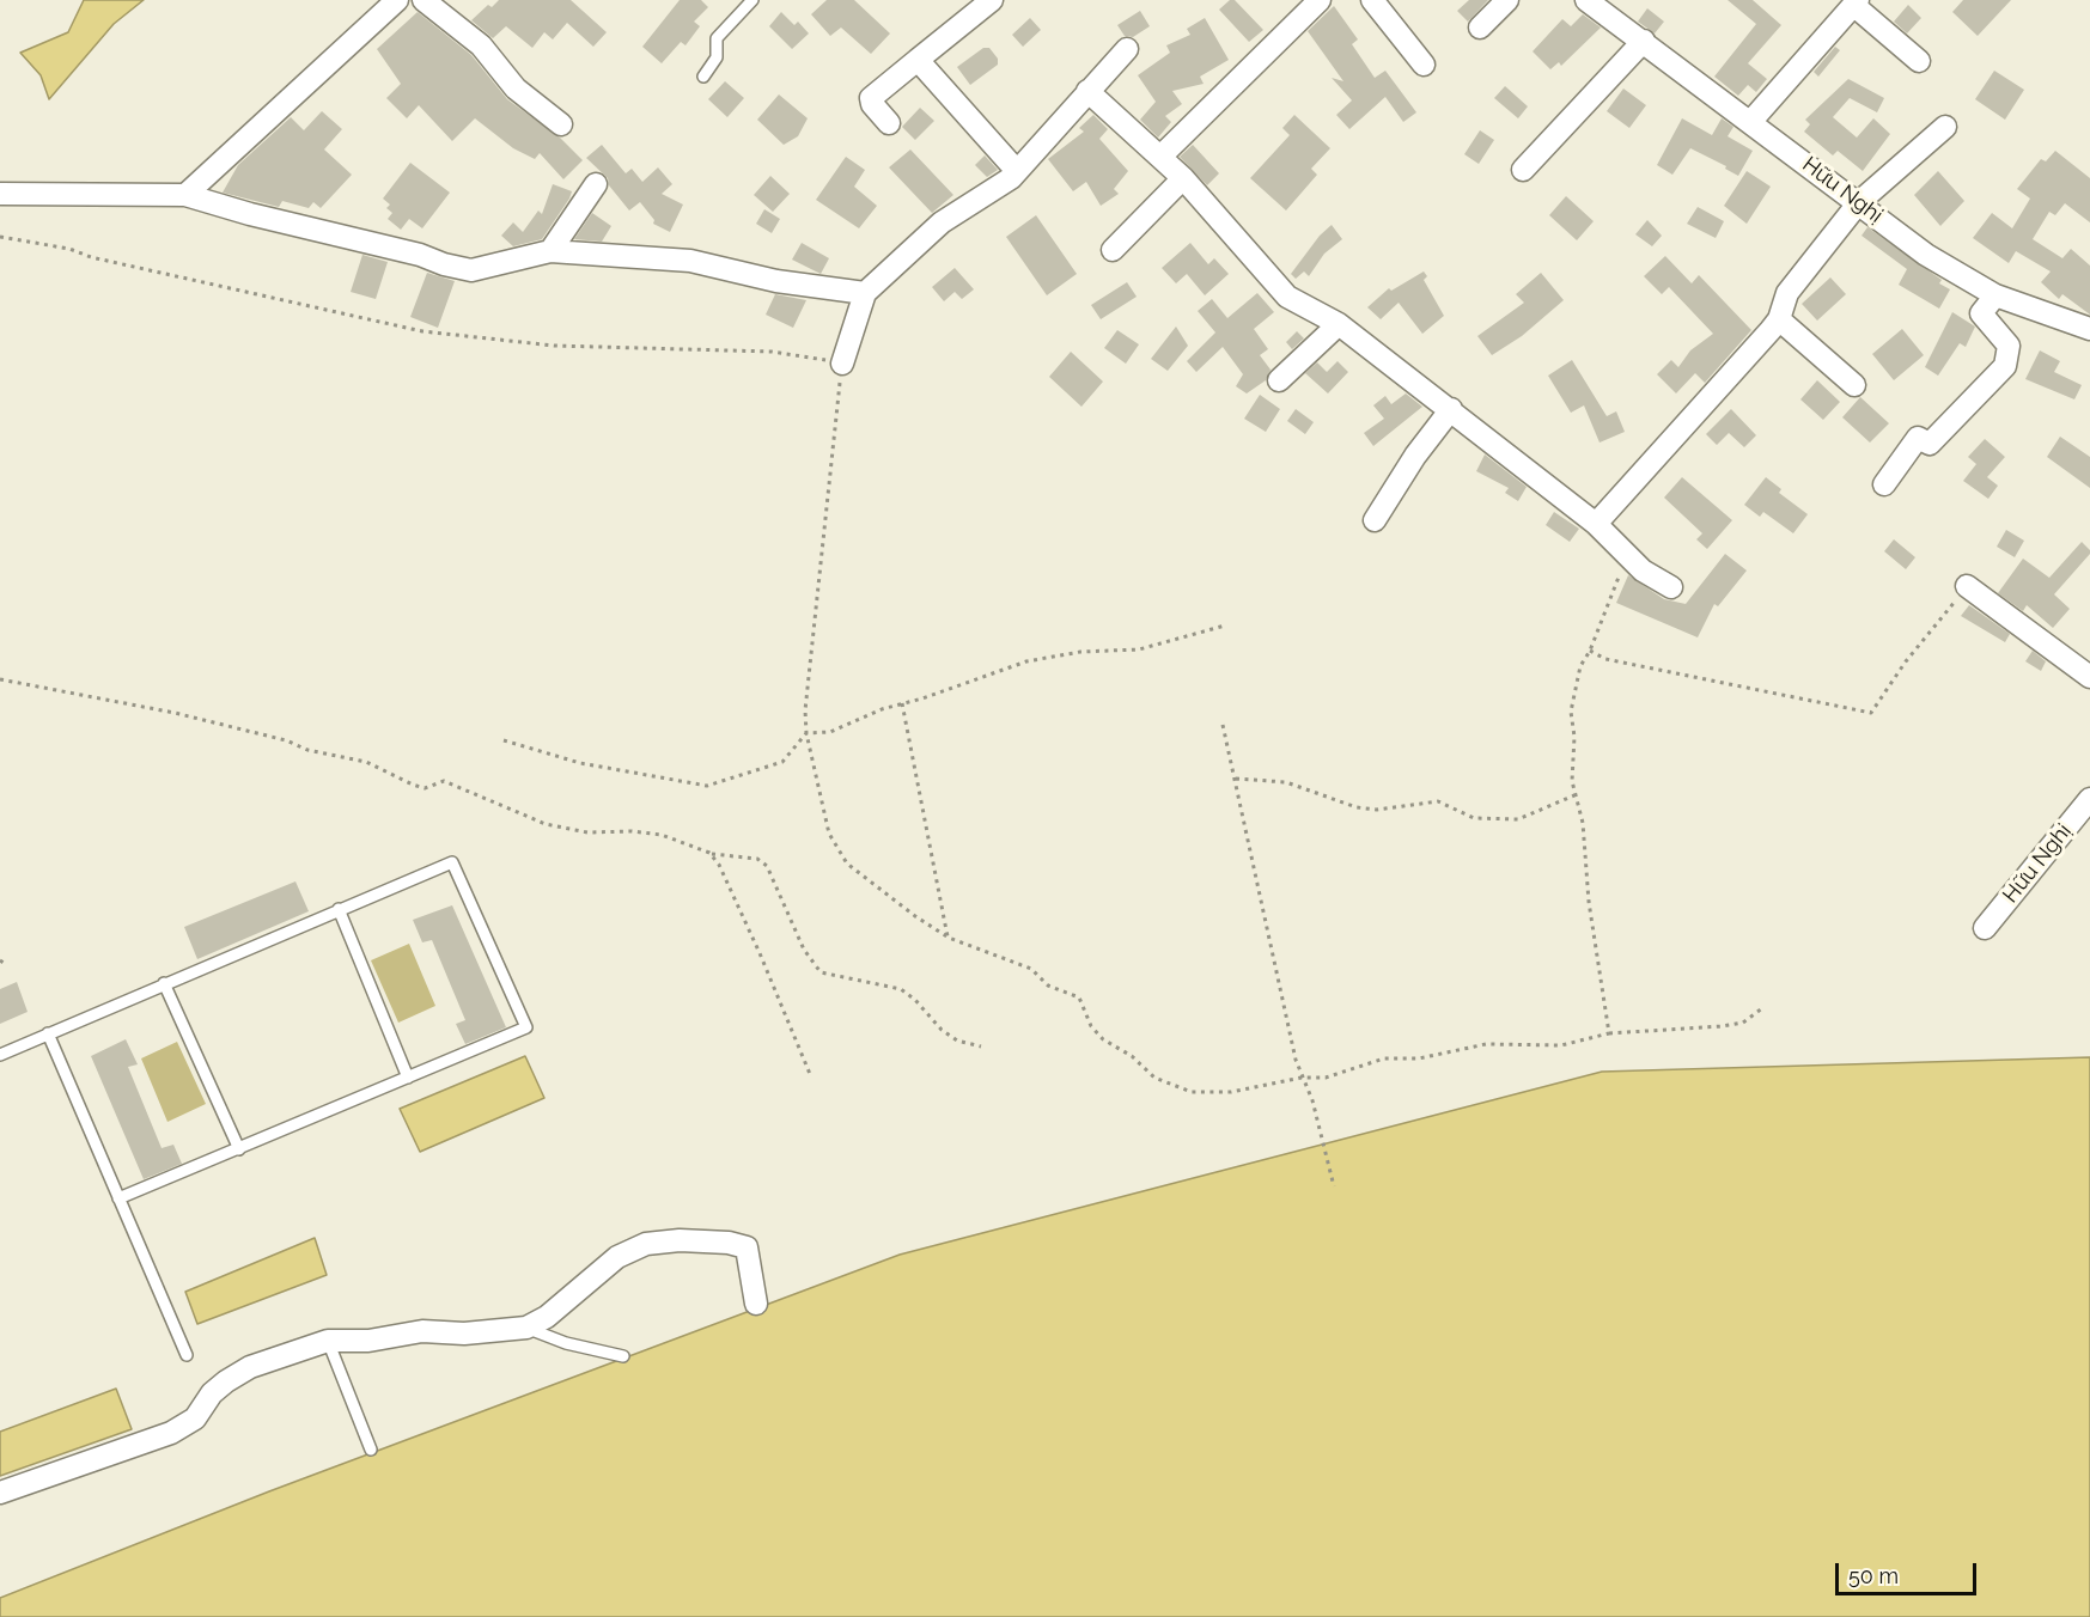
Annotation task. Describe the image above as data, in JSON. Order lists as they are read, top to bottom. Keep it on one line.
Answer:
{"streets":{"street":["Hữu Nghị"]},"scale_bar":"50 m"}
